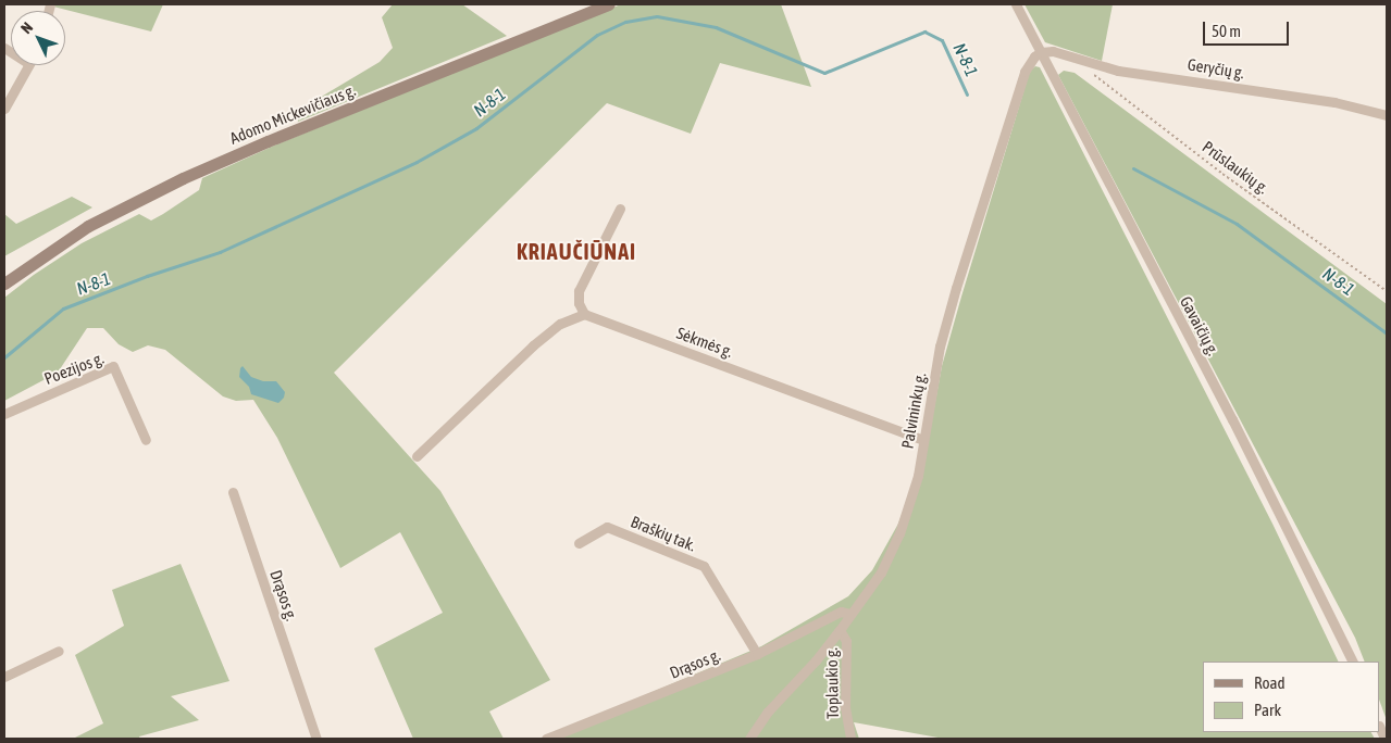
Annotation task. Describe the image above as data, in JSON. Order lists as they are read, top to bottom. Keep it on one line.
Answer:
{"streets":{"main road":["Adomo Mickevičiaus g."],"street":["Geryčių g.","Gavaičių g.","Sėkmės g.","Poezijos g.","Palvininkų g.","Braškių tak.","Drąsos g.","Toplaukio g."],"path":["Prūslaukių g."]},"crossings":[["Geryčių g.","Gavaičių g."],["Geryčių g.","Palvininkų g."],["Gavaičių g.","Palvininkų g."],["Sėkmės g.","Palvininkų g."],["Palvininkų g.","Drąsos g."],["Palvininkų g.","Toplaukio g."],["Braškių tak.","Drąsos g."]],"districts":["KRIAUČIŪNAI"],"water":["N-8-1"],"legend":["Road","Park"],"scale_bar":"50 m","north":"top left"}
